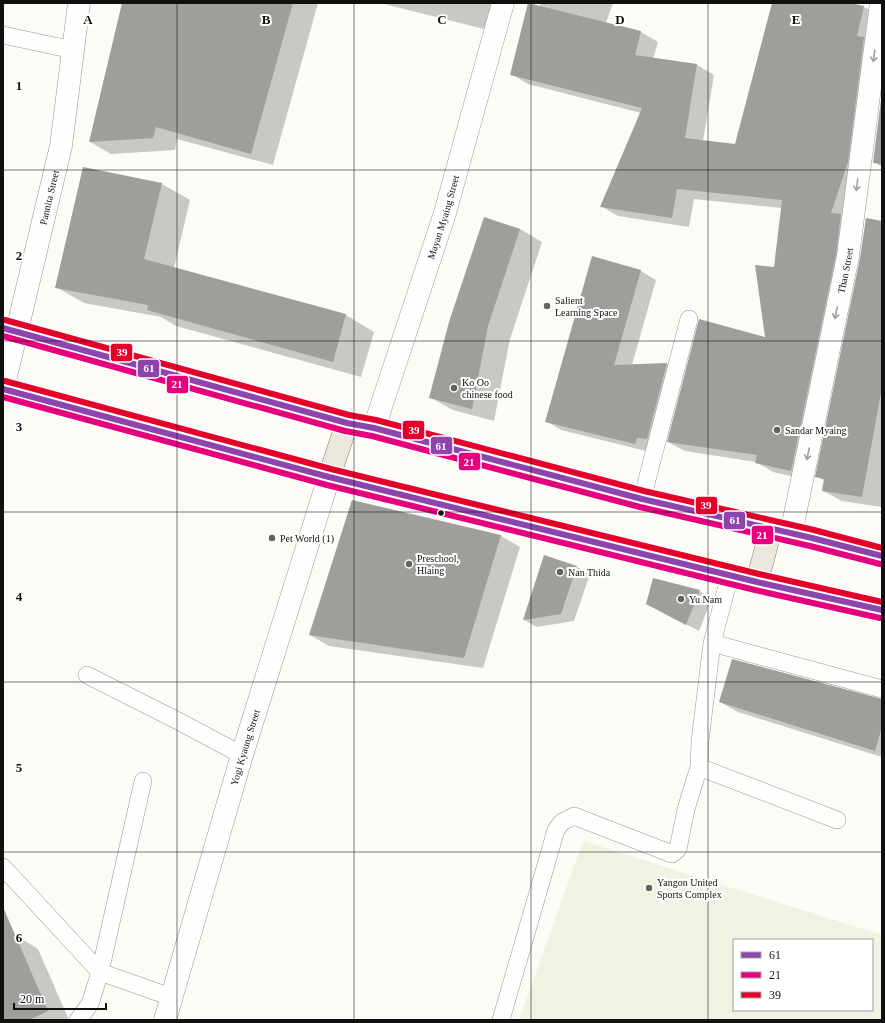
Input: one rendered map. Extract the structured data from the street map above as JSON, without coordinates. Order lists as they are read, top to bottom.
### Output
{
  "streets": {
    "street": [
      "Pannita Street",
      "Mayan Myaing Street",
      "Than Street",
      "Yogi Kyaung Street"
    ]
  },
  "one_way": ["Than Street"],
  "places": [
    "Salient Learning Space",
    "Ko Oo chinese food",
    "Sandar Myaing",
    "Pet World (1)",
    "Preschool, Hlaing",
    "Nan Thida",
    "Yu Nam",
    "Yangon United Sports Complex"
  ],
  "lines": ["transit line 39", "transit line 61", "transit line 21"],
  "legend": ["61", "21", "39"],
  "scale_bar": "20 m",
  "grid": {
    "columns": [
      "A",
      "B",
      "C",
      "D",
      "E"
    ],
    "rows": [
      "1",
      "2",
      "3",
      "4",
      "5",
      "6"
    ]
  }
}
